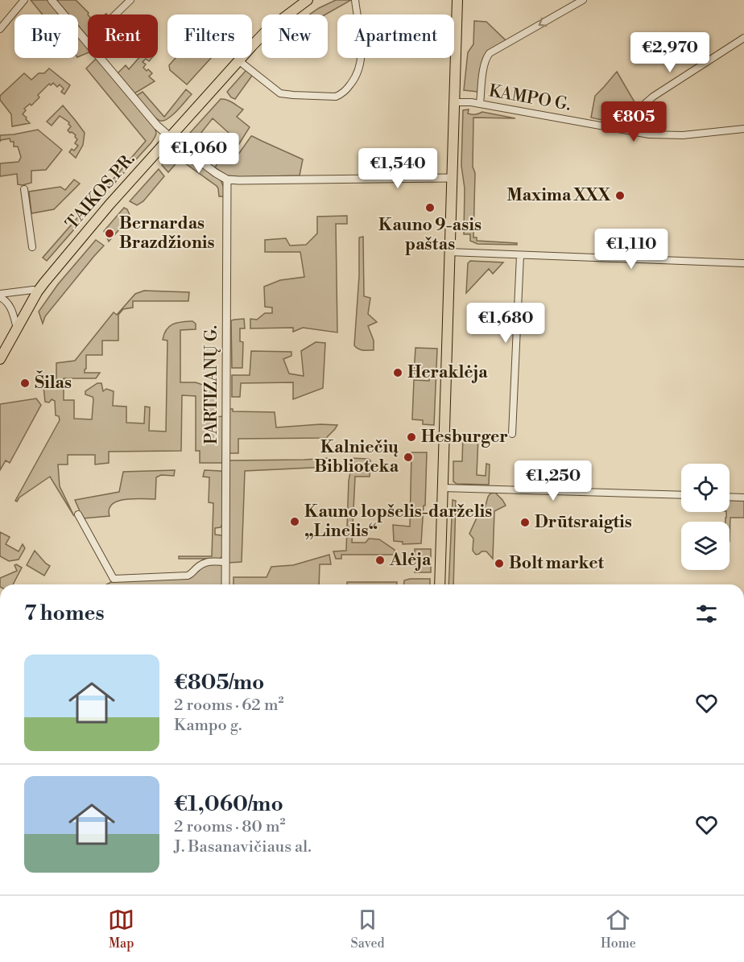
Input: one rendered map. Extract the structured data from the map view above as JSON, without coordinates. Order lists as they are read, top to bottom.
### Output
{
  "streets": {
    "main road": ["TAIKOS PR."],
    "street": ["KAMPO G.", "PARTIZANŲ G."]
  },
  "places": [
    "Maxima XXX",
    "Kauno 9-asis paštas",
    "Bernardas Brazdžionis",
    "Heraklėja",
    "Šilas",
    "Hesburger",
    "Kalniečių Biblioteka",
    "Kauno lopšelis-darželis „Linelis“",
    "Drūtsraigtis",
    "Alėja",
    "Bolt market"
  ],
  "page": {
    "chip": [
      "Buy",
      "Rent",
      "Filters",
      "New",
      "Apartment"
    ],
    "price": [
      "€2,970",
      "€805",
      "€1,060",
      "€1,540",
      "€1,110",
      "€1,680",
      "€1,250"
    ],
    "heading": "7 homes",
    "list": [
      {
        "name": "€805/mo",
        "note": "2 rooms · 62 m² · Kampo g."
      },
      {
        "name": "€1,060/mo",
        "note": "2 rooms · 80 m² · J. Basanavičiaus al."
      }
    ],
    "tabs": ["Map", "Saved", "Home"]
  }
}
